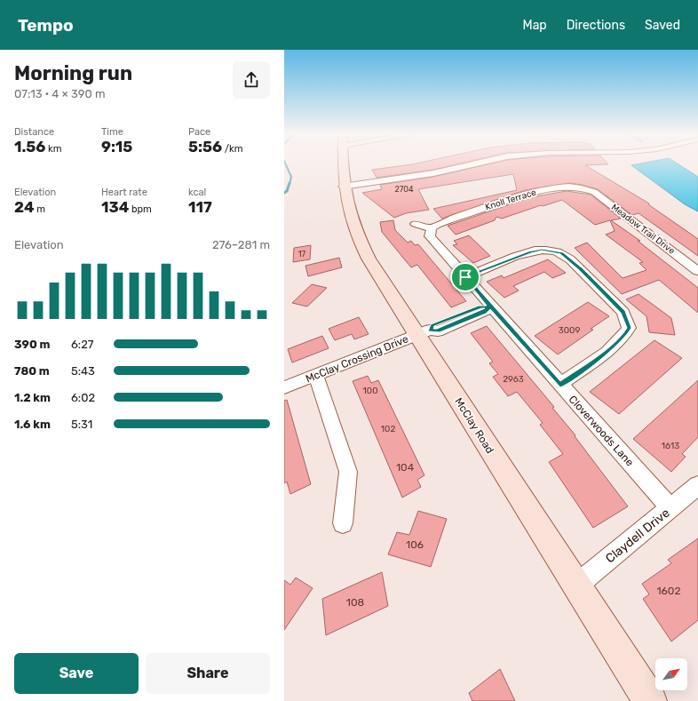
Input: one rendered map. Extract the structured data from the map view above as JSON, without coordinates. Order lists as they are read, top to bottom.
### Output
{
  "streets": {
    "main road": ["McClay Road"],
    "street": [
      "Knoll Terrace",
      "Meadow Trail Drive",
      "McClay Crossing Drive",
      "Cloverwoods Lane",
      "Claydell Drive"
    ]
  },
  "crossings": [
    ["Knoll Terrace", "Meadow Trail Drive"],
    ["Knoll Terrace", "Cloverwoods Lane"],
    ["McClay Crossing Drive", "McClay Road"],
    ["McClay Crossing Drive", "Cloverwoods Lane"],
    ["McClay Road", "Claydell Drive"],
    ["Cloverwoods Lane", "Claydell Drive"]
  ],
  "house_numbers": [
    "2704",
    "17",
    "3009",
    "2963",
    "100",
    "102",
    "1613",
    "104",
    "106",
    "1602",
    "108"
  ],
  "north": "top right",
  "page": {
    "header": "Tempo",
    "nav": ["Map", "Directions", "Saved"],
    "heading": ["Morning run", "07:13 · 4 × 390 m"],
    "stats": [
      ["Distance", "1.56 km"],
      ["Time", "9:15"],
      ["Pace", "5:56 /km"],
      ["Elevation", "24 m"],
      ["Heart rate", "134 bpm"],
      ["kcal", "117"]
    ],
    "chart": ["Elevation", "276–281 m"],
    "list": [
      {
        "name": "390 m",
        "note": "6:27"
      },
      {
        "name": "780 m",
        "note": "5:43"
      },
      {
        "name": "1.2 km",
        "note": "6:02"
      },
      {
        "name": "1.6 km",
        "note": "5:31"
      }
    ],
    "buttons": ["Save", "Share"]
  }
}
